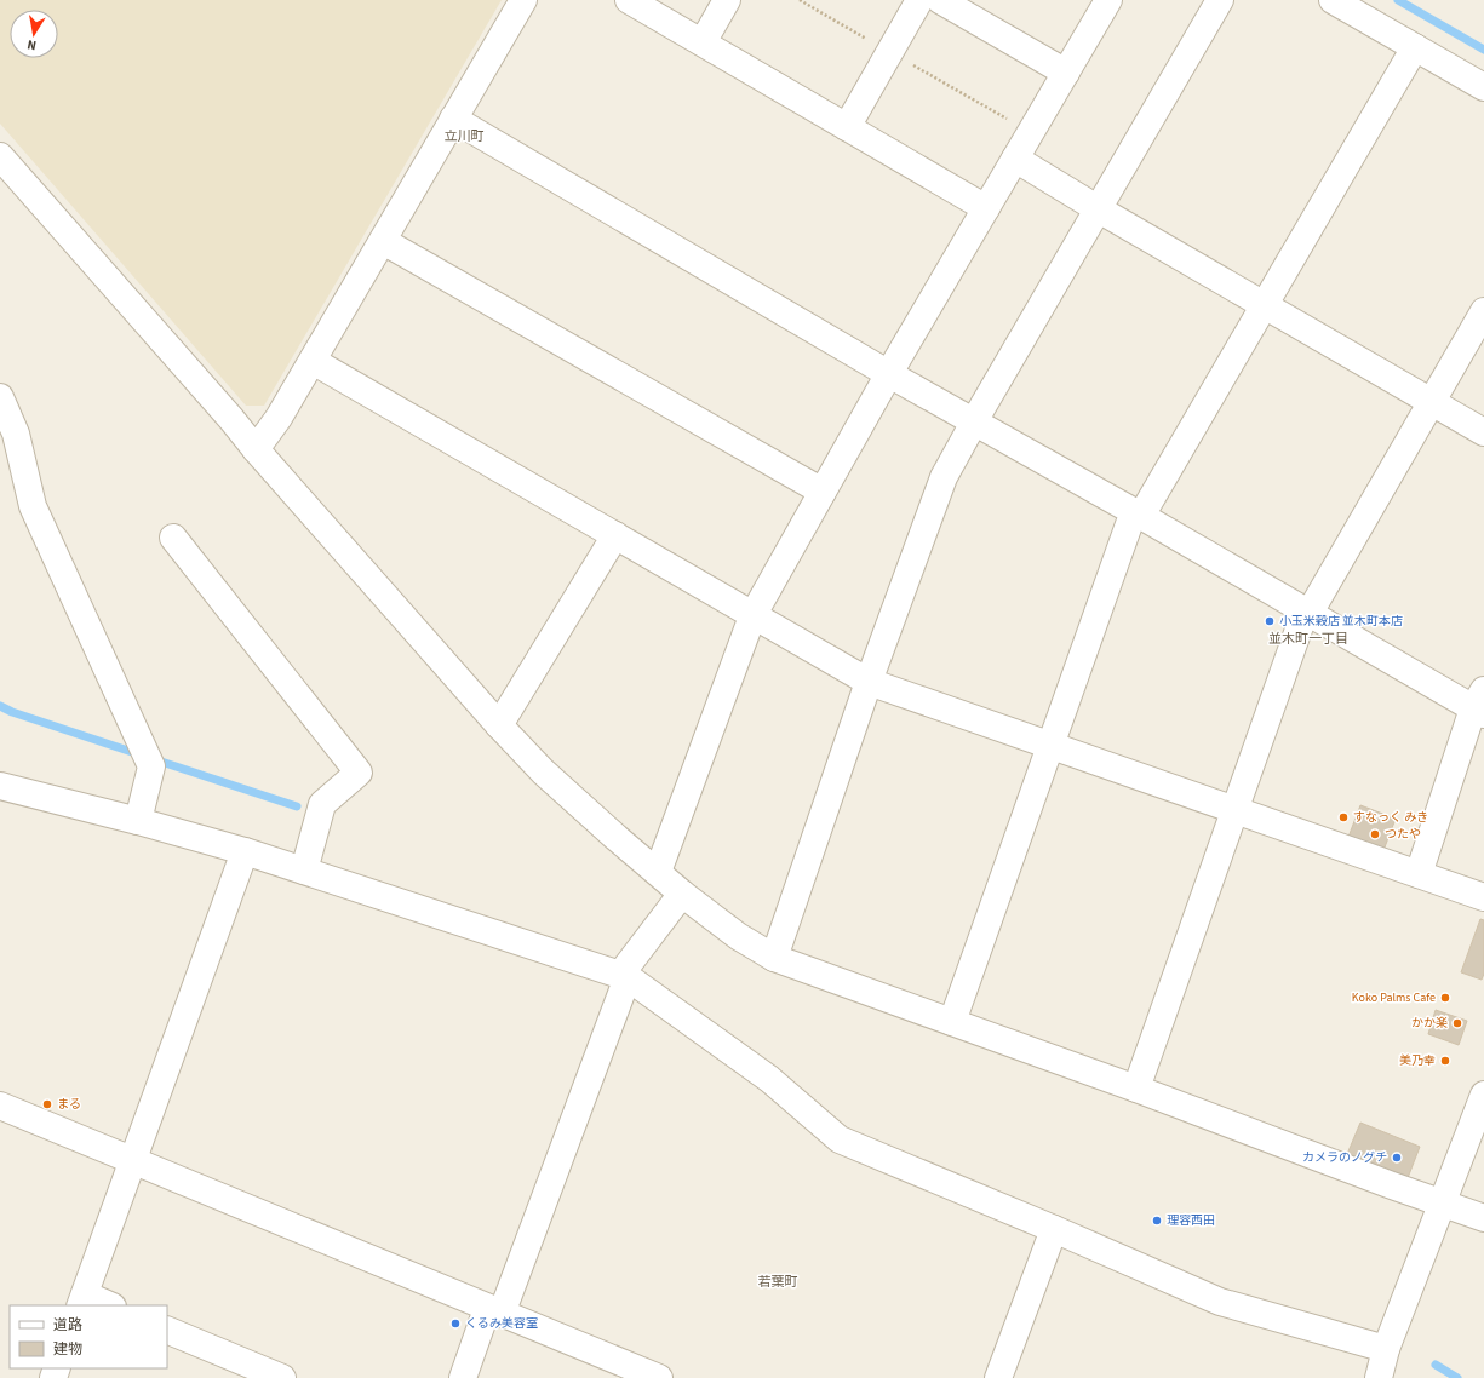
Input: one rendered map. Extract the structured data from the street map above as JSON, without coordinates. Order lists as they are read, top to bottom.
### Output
{
  "districts": ["立川町", "並木町一丁目", "若葉町"],
  "places": [
    "小玉米穀店 並木町本店",
    "すなっく みき",
    "つたや",
    "Koko Palms Cafe",
    "かか楽",
    "美乃幸",
    "まる",
    "カメラのノグチ",
    "理容西田",
    "くるみ美容室"
  ],
  "legend": ["道路", "建物"],
  "north": "bottom"
}
